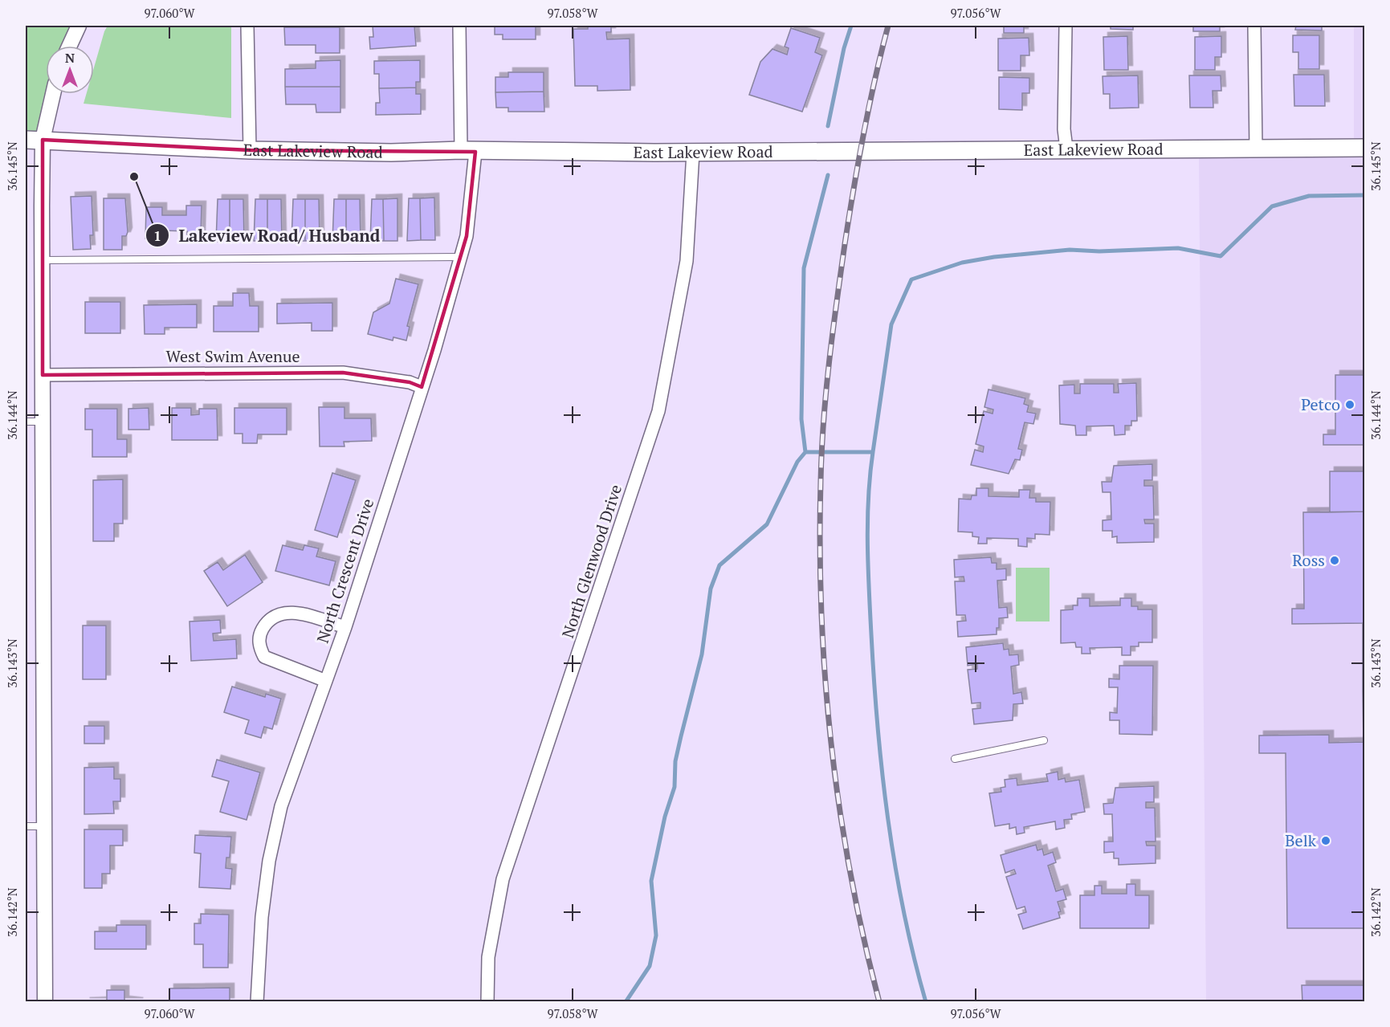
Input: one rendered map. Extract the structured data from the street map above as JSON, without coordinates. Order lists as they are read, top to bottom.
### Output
{
  "streets": {
    "main road": ["East Lakeview Road"],
    "street": ["West Swim Avenue", "North Glenwood Drive", "North Crescent Drive"]
  },
  "crossings": [
    ["East Lakeview Road", "North Glenwood Drive"],
    ["East Lakeview Road", "North Crescent Drive"],
    ["West Swim Avenue", "North Crescent Drive"]
  ],
  "places": [
    "Lakeview Road/ Husband",
    "Petco",
    "Ross",
    "Belk"
  ],
  "north": "top",
  "coordinates": [
    "97.060°W",
    "97.058°W",
    "97.056°W",
    "36.145°N",
    "36.144°N",
    "36.143°N",
    "36.142°N"
  ]
}
